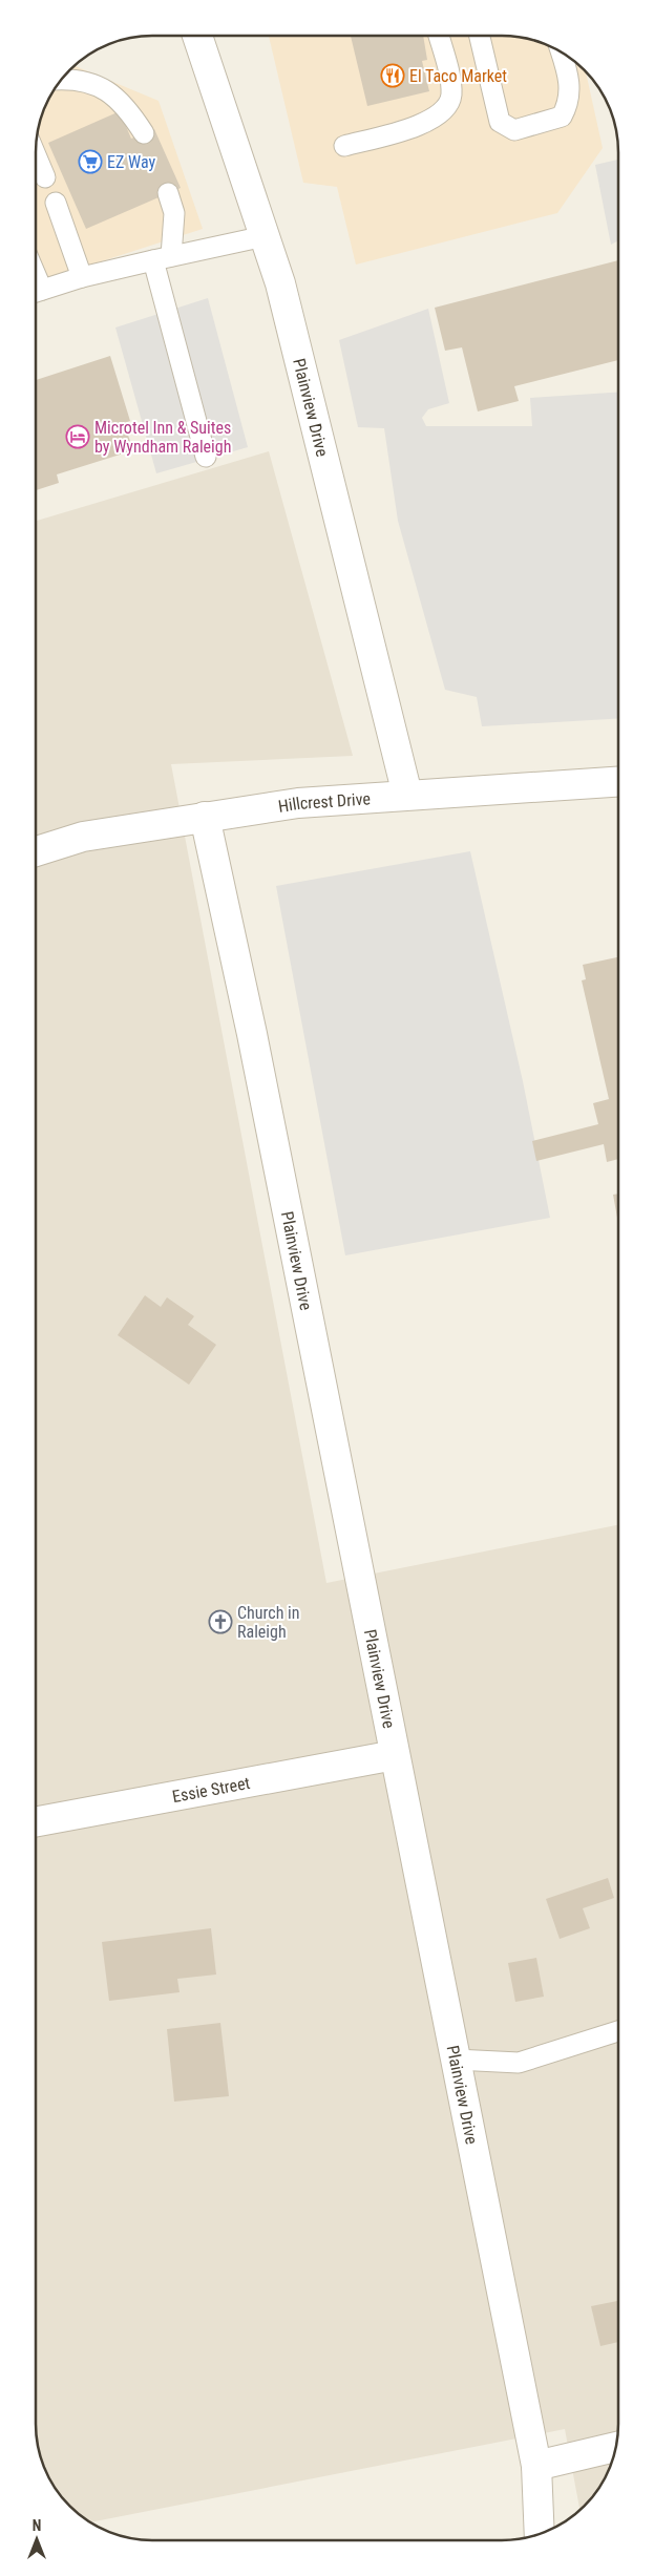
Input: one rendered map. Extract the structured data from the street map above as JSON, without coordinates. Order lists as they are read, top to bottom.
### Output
{
  "streets": {
    "street": ["Plainview Drive", "Hillcrest Drive", "Essie Street"]
  },
  "crossings": [
    ["Plainview Drive", "Hillcrest Drive"],
    ["Plainview Drive", "Essie Street"]
  ],
  "places": {
    "restaurant": ["El Taco Market"],
    "supermarket": ["EZ Way"],
    "hotel": ["Microtel Inn & Suites by Wyndham Raleigh"],
    "church": ["Church in Raleigh"]
  },
  "north": "top"
}
